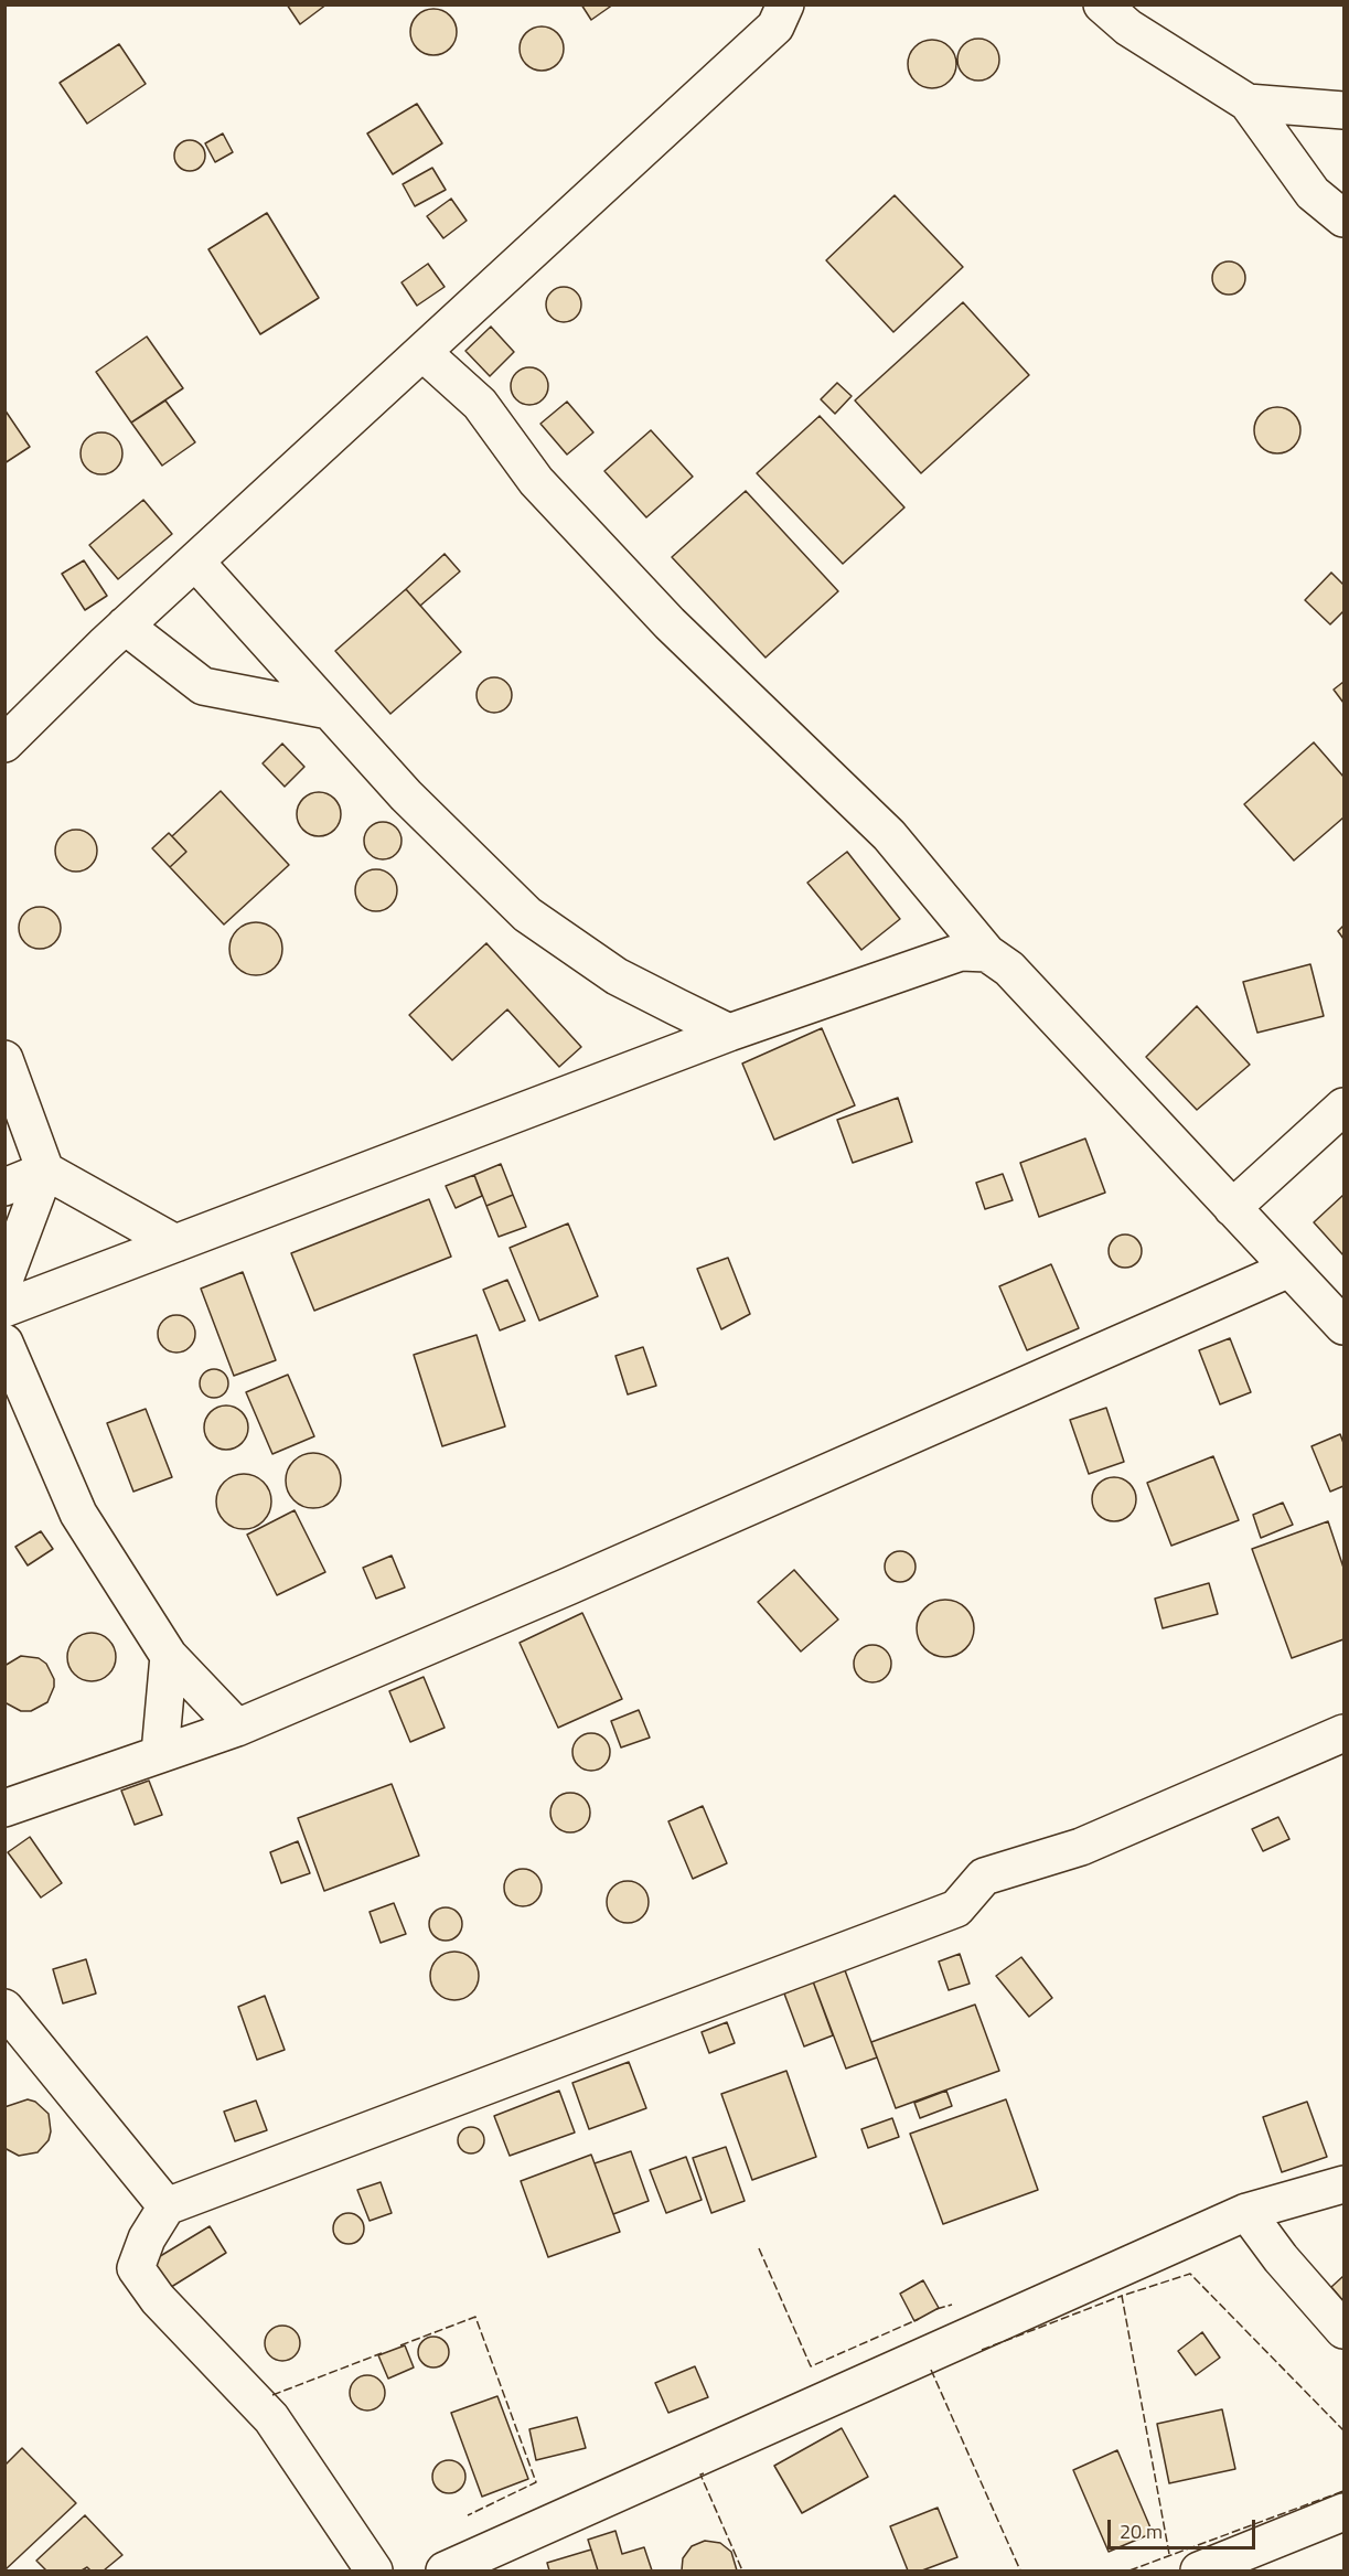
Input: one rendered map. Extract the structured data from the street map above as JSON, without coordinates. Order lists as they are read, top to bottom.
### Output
{
  "scale_bar": "20 m"
}
